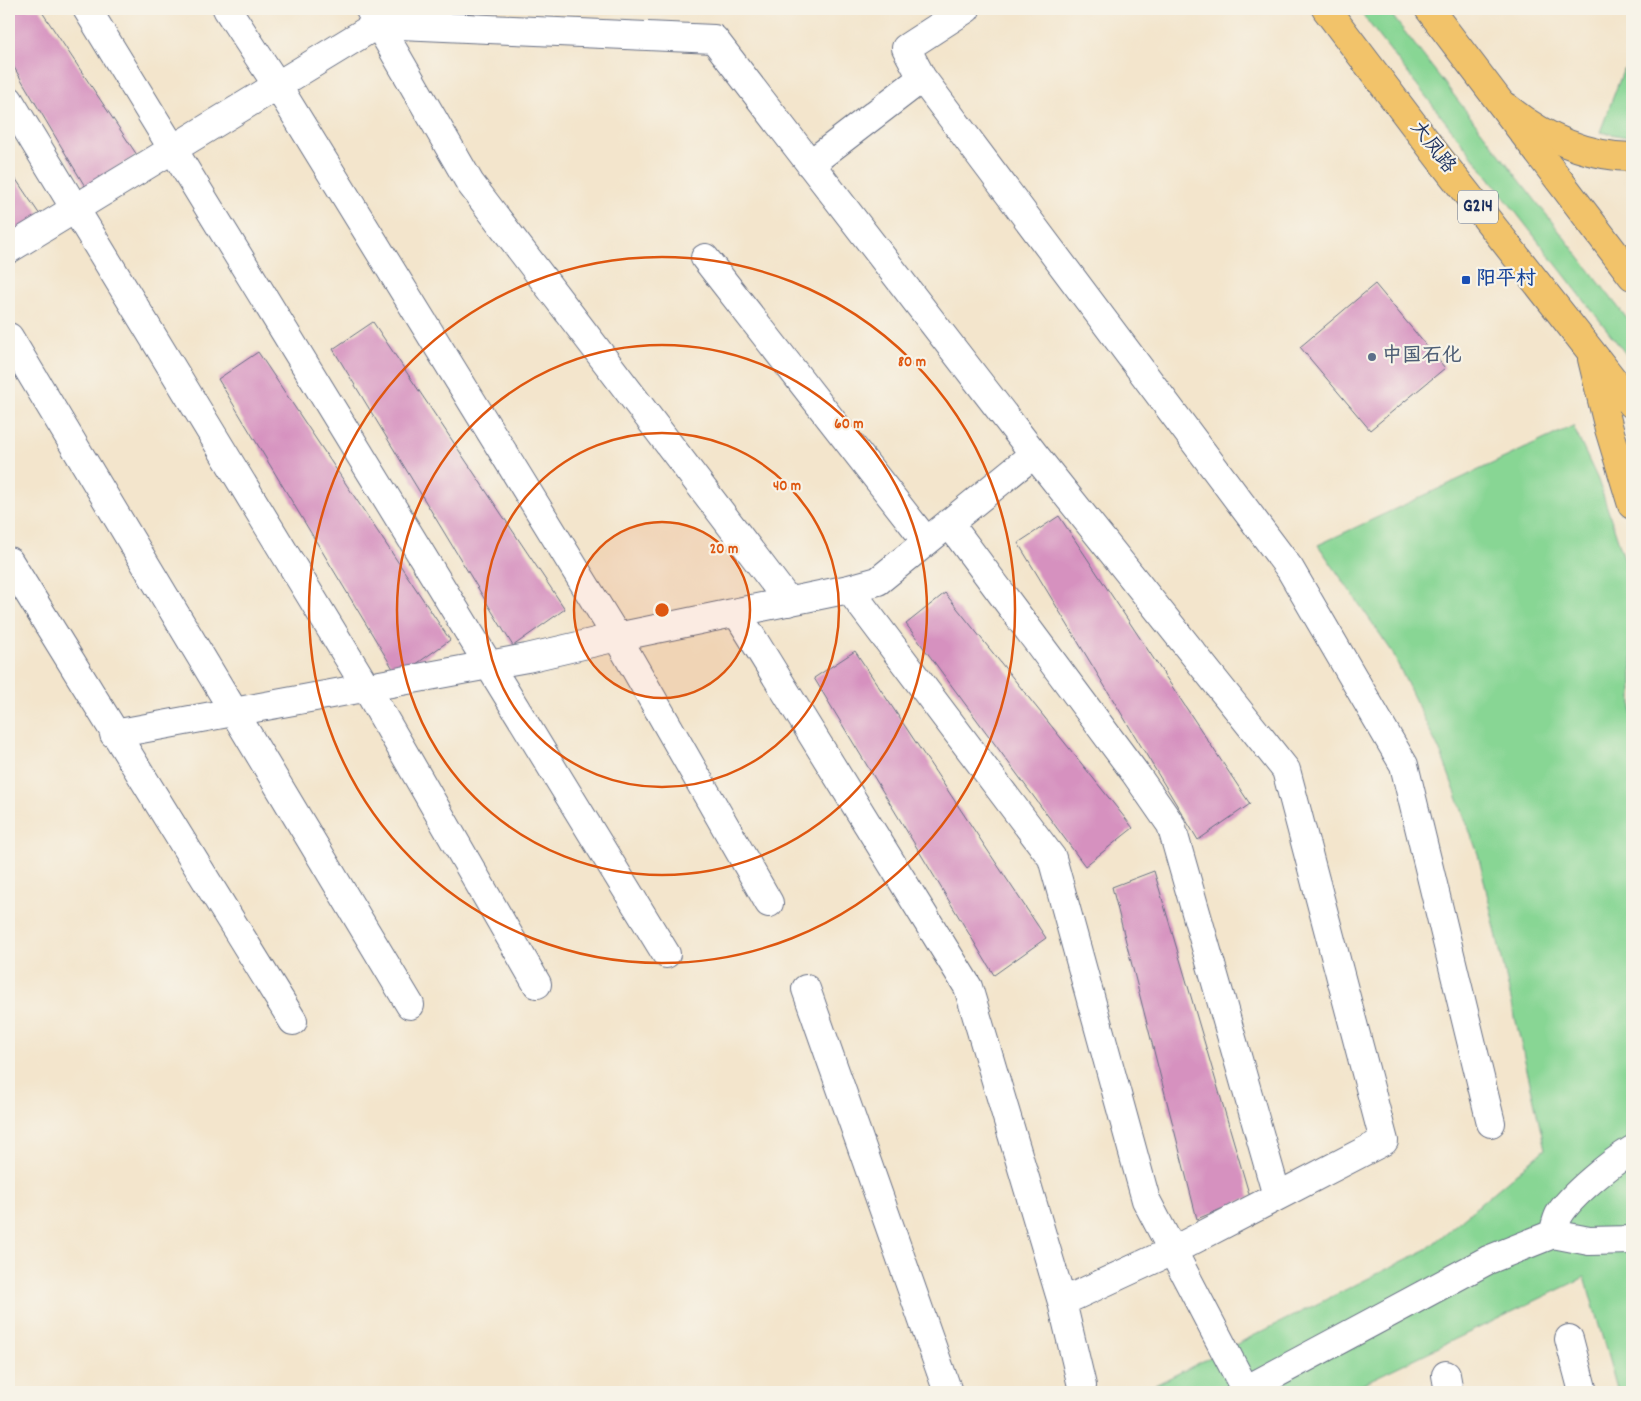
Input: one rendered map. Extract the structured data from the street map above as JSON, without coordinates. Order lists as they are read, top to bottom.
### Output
{
  "streets": {
    "main road": ["大凤路", "G214"]
  },
  "places": {
    "transit": ["阳平村"],
    "other": ["中国石化"]
  },
  "rings": [
    "80 m",
    "60 m",
    "40 m",
    "20 m"
  ]
}
